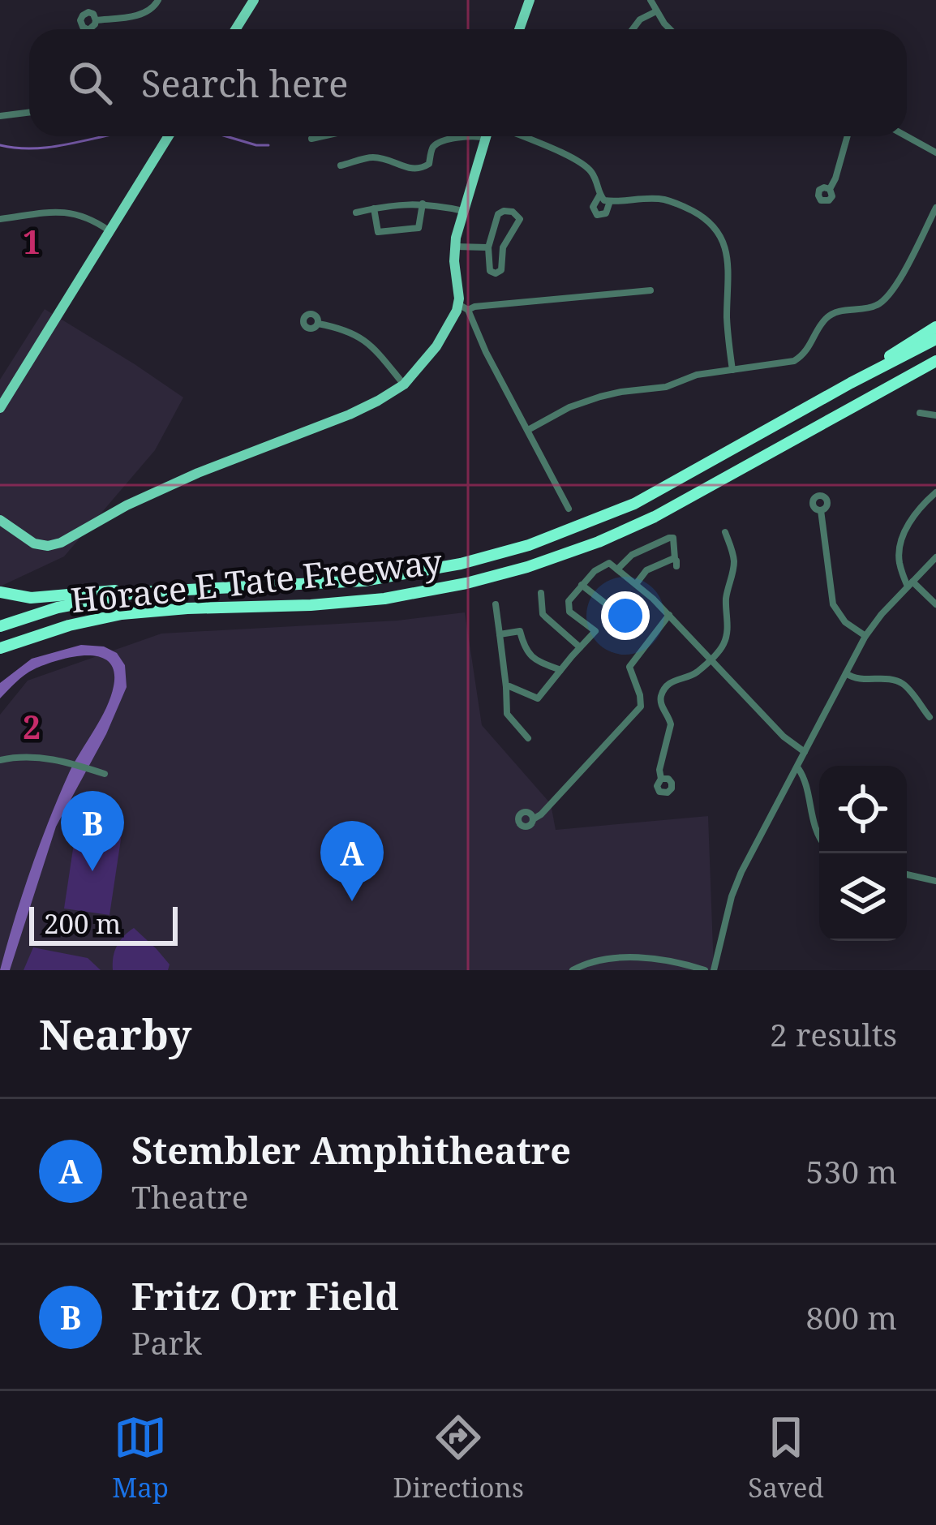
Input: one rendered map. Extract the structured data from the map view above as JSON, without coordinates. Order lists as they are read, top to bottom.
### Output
{
  "streets": {
    "highway": ["Horace E Tate Freeway"]
  },
  "scale_bar": "200 m",
  "page": {
    "search": "Search here",
    "pins": ["B", "A"],
    "scale": "200 m",
    "heading": ["Nearby", "2 results"],
    "list": [
      {
        "mark": "A",
        "name": "Stembler Amphitheatre",
        "note": "Theatre",
        "value": "530 m"
      },
      {
        "mark": "B",
        "name": "Fritz Orr Field",
        "note": "Park",
        "value": "800 m"
      }
    ],
    "nav": ["Map", "Directions", "Saved"]
  },
  "grid": {
    "rows": ["1", "2"]
  }
}
